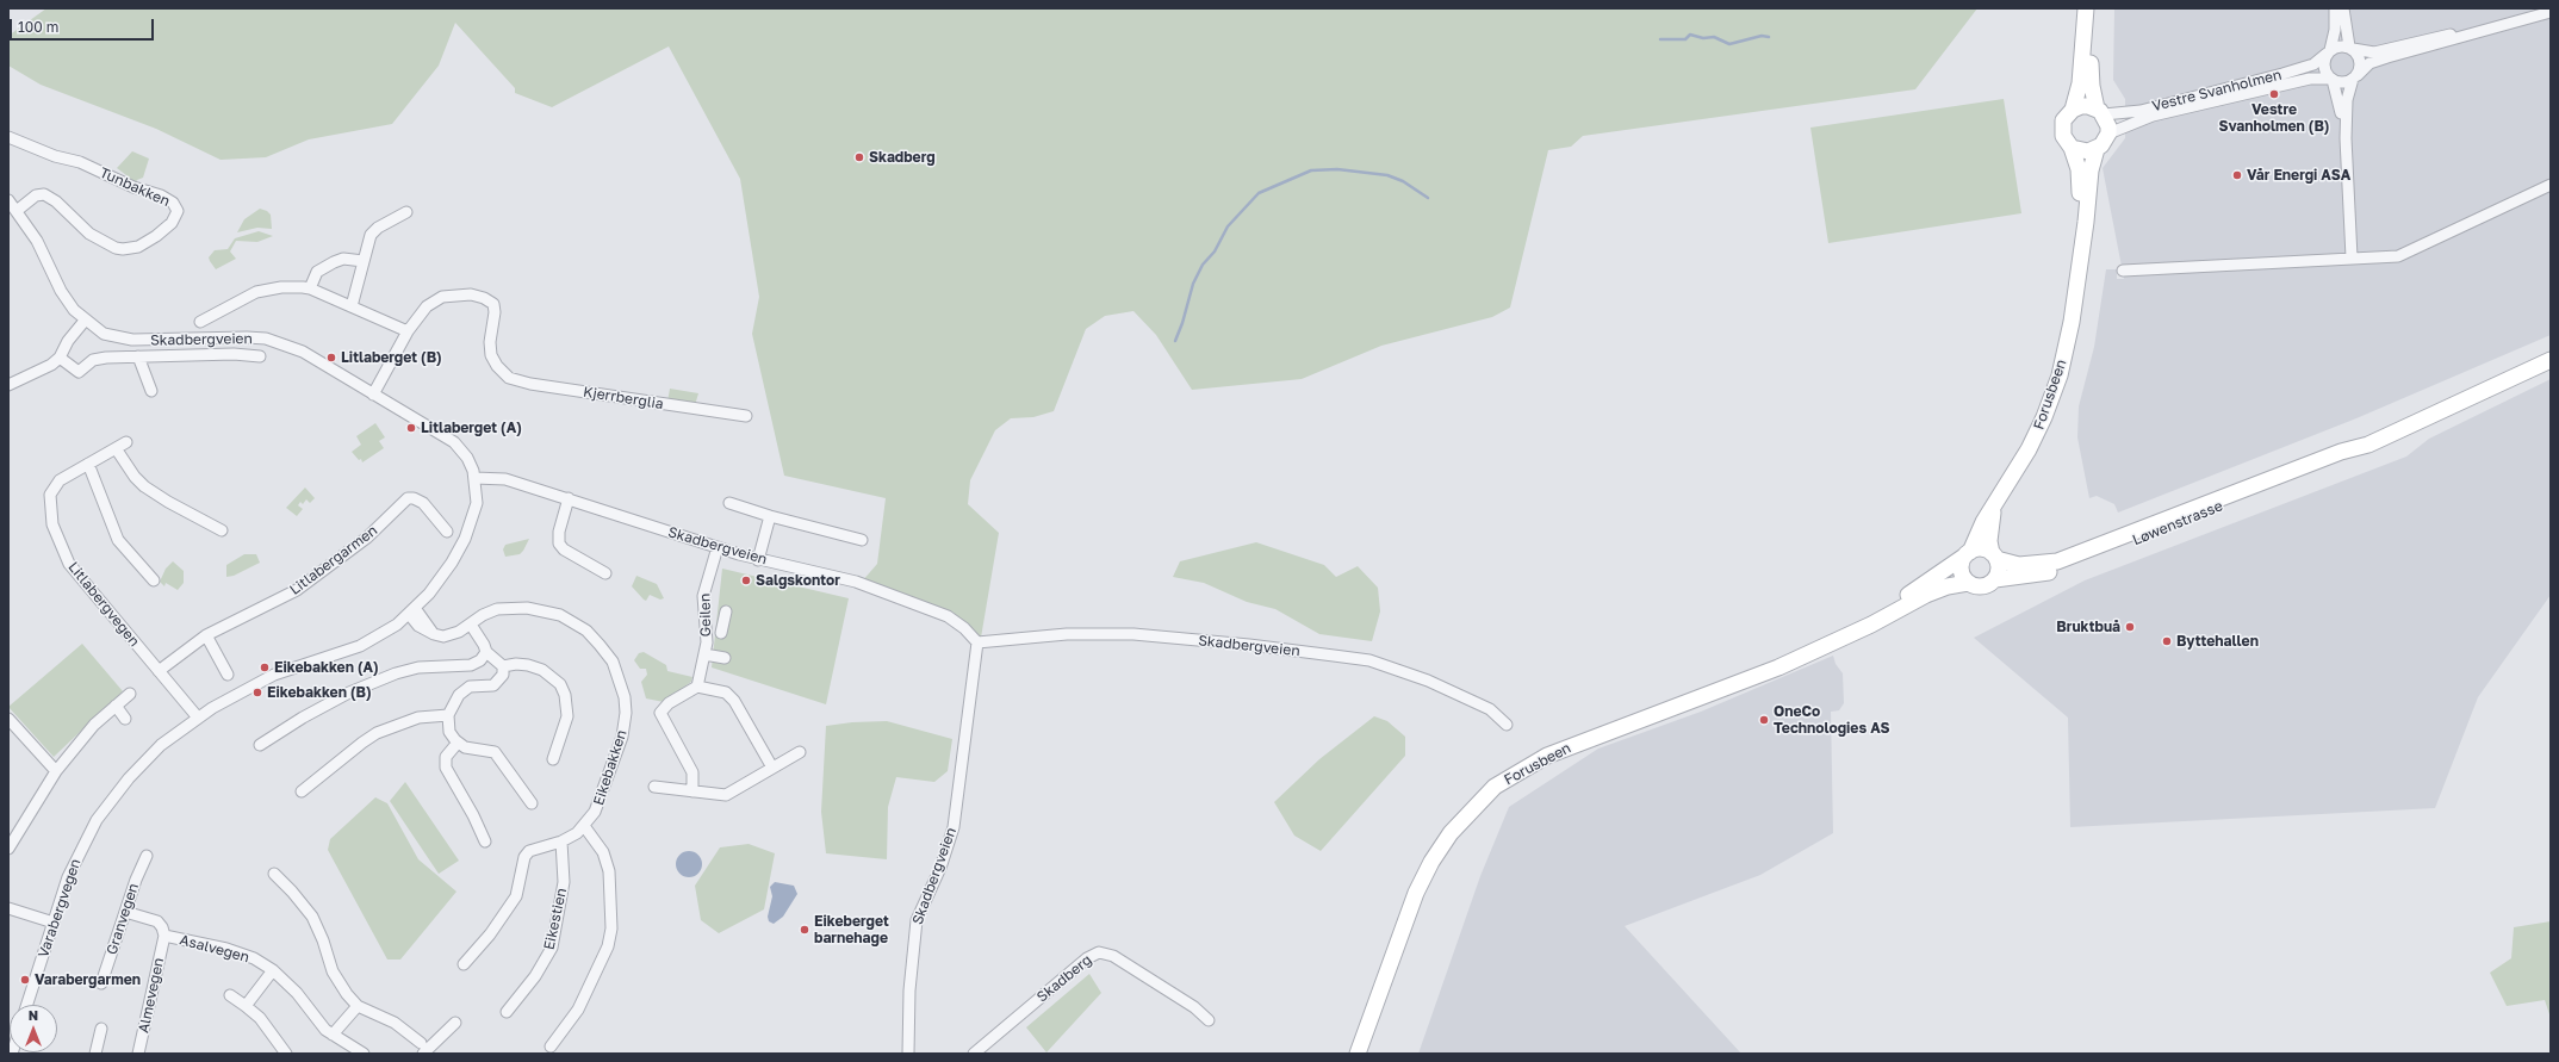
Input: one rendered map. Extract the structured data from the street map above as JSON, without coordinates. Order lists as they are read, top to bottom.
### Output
{
  "streets": {
    "main road": ["Forusbeen", "Løwenstrasse"],
    "street": [
      "Vestre Svanholmen",
      "Tunbakken",
      "Skadbergveien",
      "Kjerrberglia",
      "Litlabergarmen",
      "Litlabergvegen",
      "Geilen",
      "Eikebakken",
      "Varabergvegen",
      "Granvegen",
      "Eikestien",
      "Asalvegen",
      "Skadberg",
      "Almevegen"
    ]
  },
  "crossings": [
    ["Vestre Svanholmen", "Forusbeen"],
    ["Tunbakken", "Skadbergveien"],
    ["Skadbergveien", "Geilen"],
    ["Skadbergveien", "Varabergvegen"],
    ["Forusbeen", "Løwenstrasse"],
    ["Litlabergarmen", "Litlabergvegen"],
    ["Litlabergvegen", "Varabergvegen"],
    ["Eikebakken", "Varabergvegen"],
    ["Eikebakken", "Eikestien"],
    ["Granvegen", "Asalvegen"],
    ["Asalvegen", "Almevegen"]
  ],
  "places": [
    "Vestre Svanholmen (B)",
    "Skadberg",
    "Vår Energi ASA",
    "Litlaberget (B)",
    "Litlaberget (A)",
    "Salgskontor",
    "Bruktbuå",
    "Byttehallen",
    "Eikebakken (A)",
    "Eikebakken (B)",
    "OneCo Technologies AS",
    "Eikeberget barnehage",
    "Varabergarmen"
  ],
  "scale_bar": "100 m",
  "north": "top"
}
